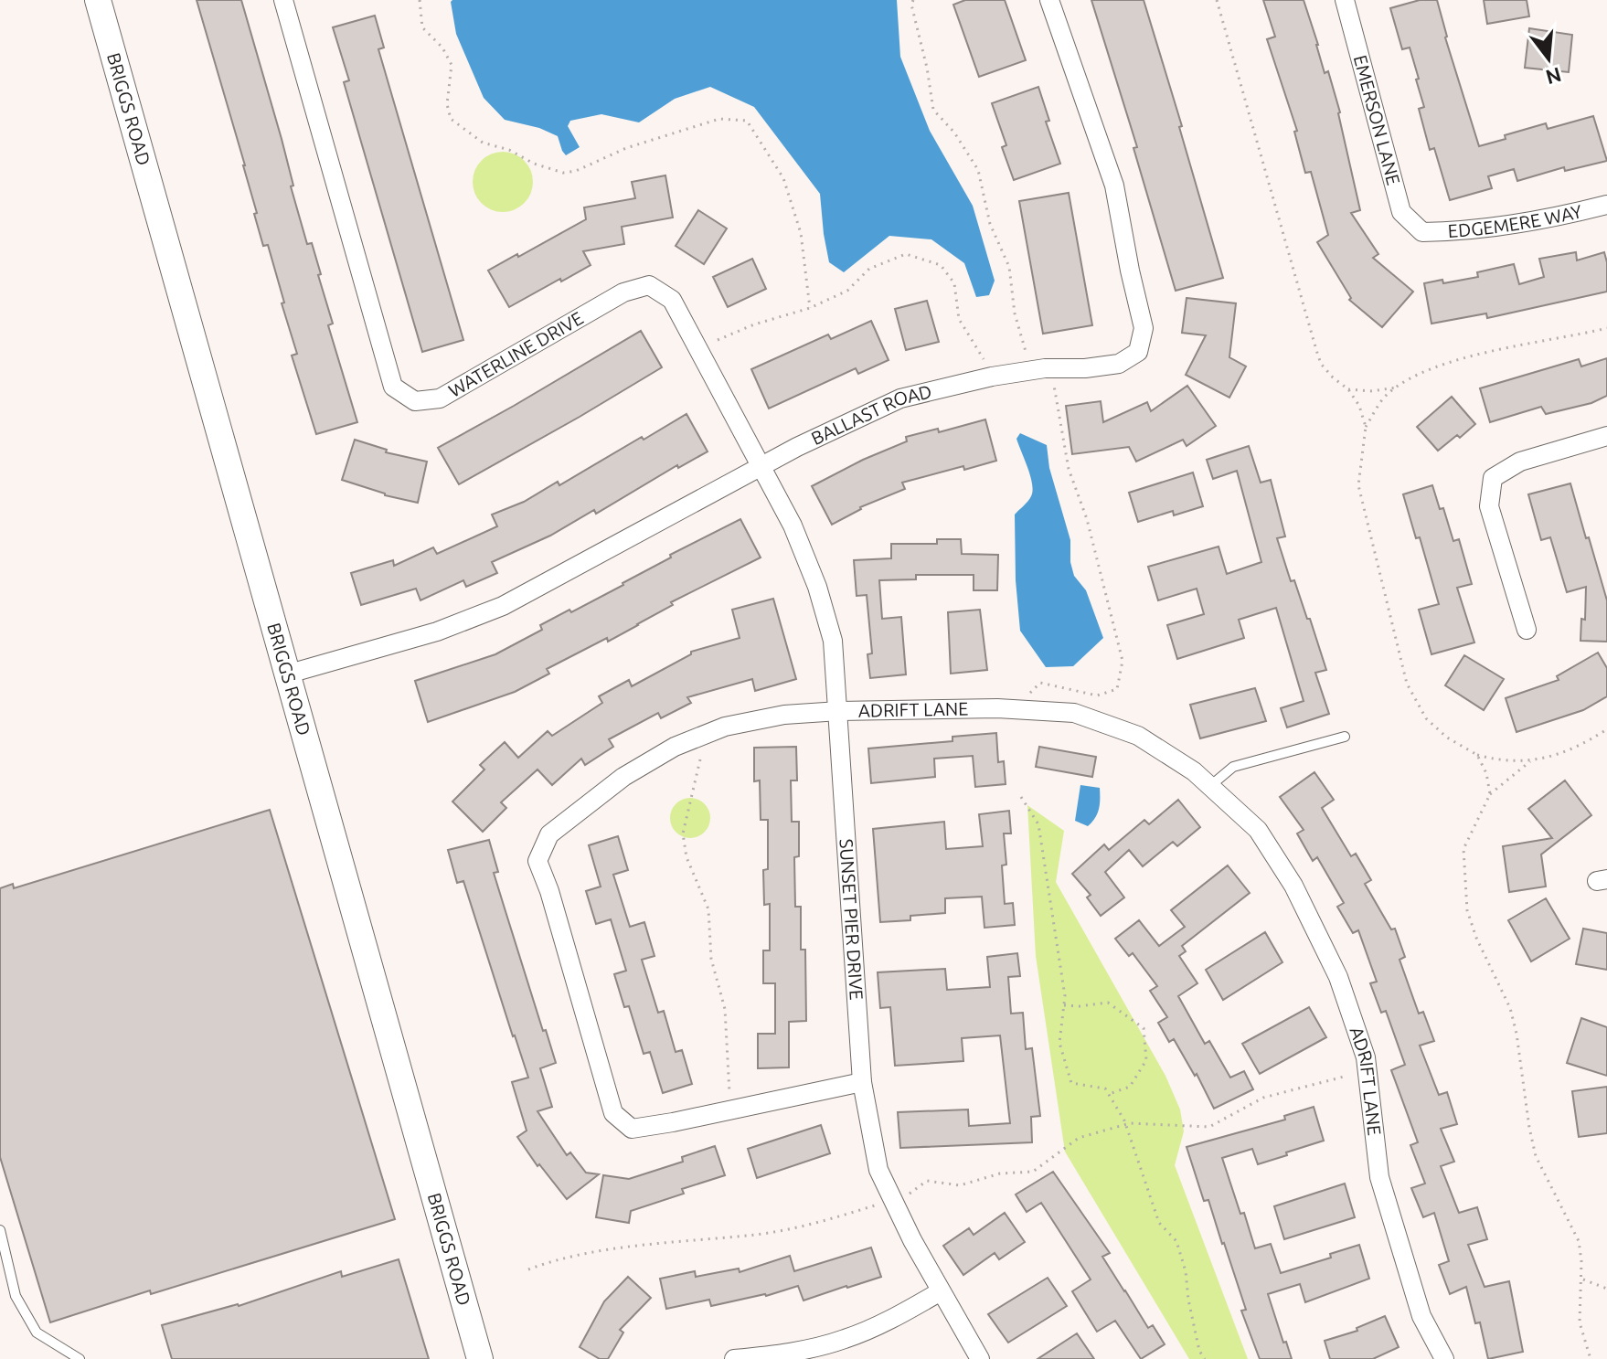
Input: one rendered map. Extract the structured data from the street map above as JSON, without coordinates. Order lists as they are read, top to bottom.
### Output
{
  "streets": {
    "main road": ["BRIGGS ROAD"],
    "street": [
      "EMERSON LANE",
      "EDGEMERE WAY",
      "WATERLINE DRIVE",
      "BALLAST ROAD",
      "ADRIFT LANE",
      "SUNSET PIER DRIVE"
    ]
  },
  "crossings": [
    ["BRIGGS ROAD", "BALLAST ROAD"],
    ["EMERSON LANE", "EDGEMERE WAY"],
    ["WATERLINE DRIVE", "BALLAST ROAD"],
    ["WATERLINE DRIVE", "SUNSET PIER DRIVE"],
    ["BALLAST ROAD", "SUNSET PIER DRIVE"],
    ["ADRIFT LANE", "SUNSET PIER DRIVE"]
  ],
  "north": "bottom"
}
